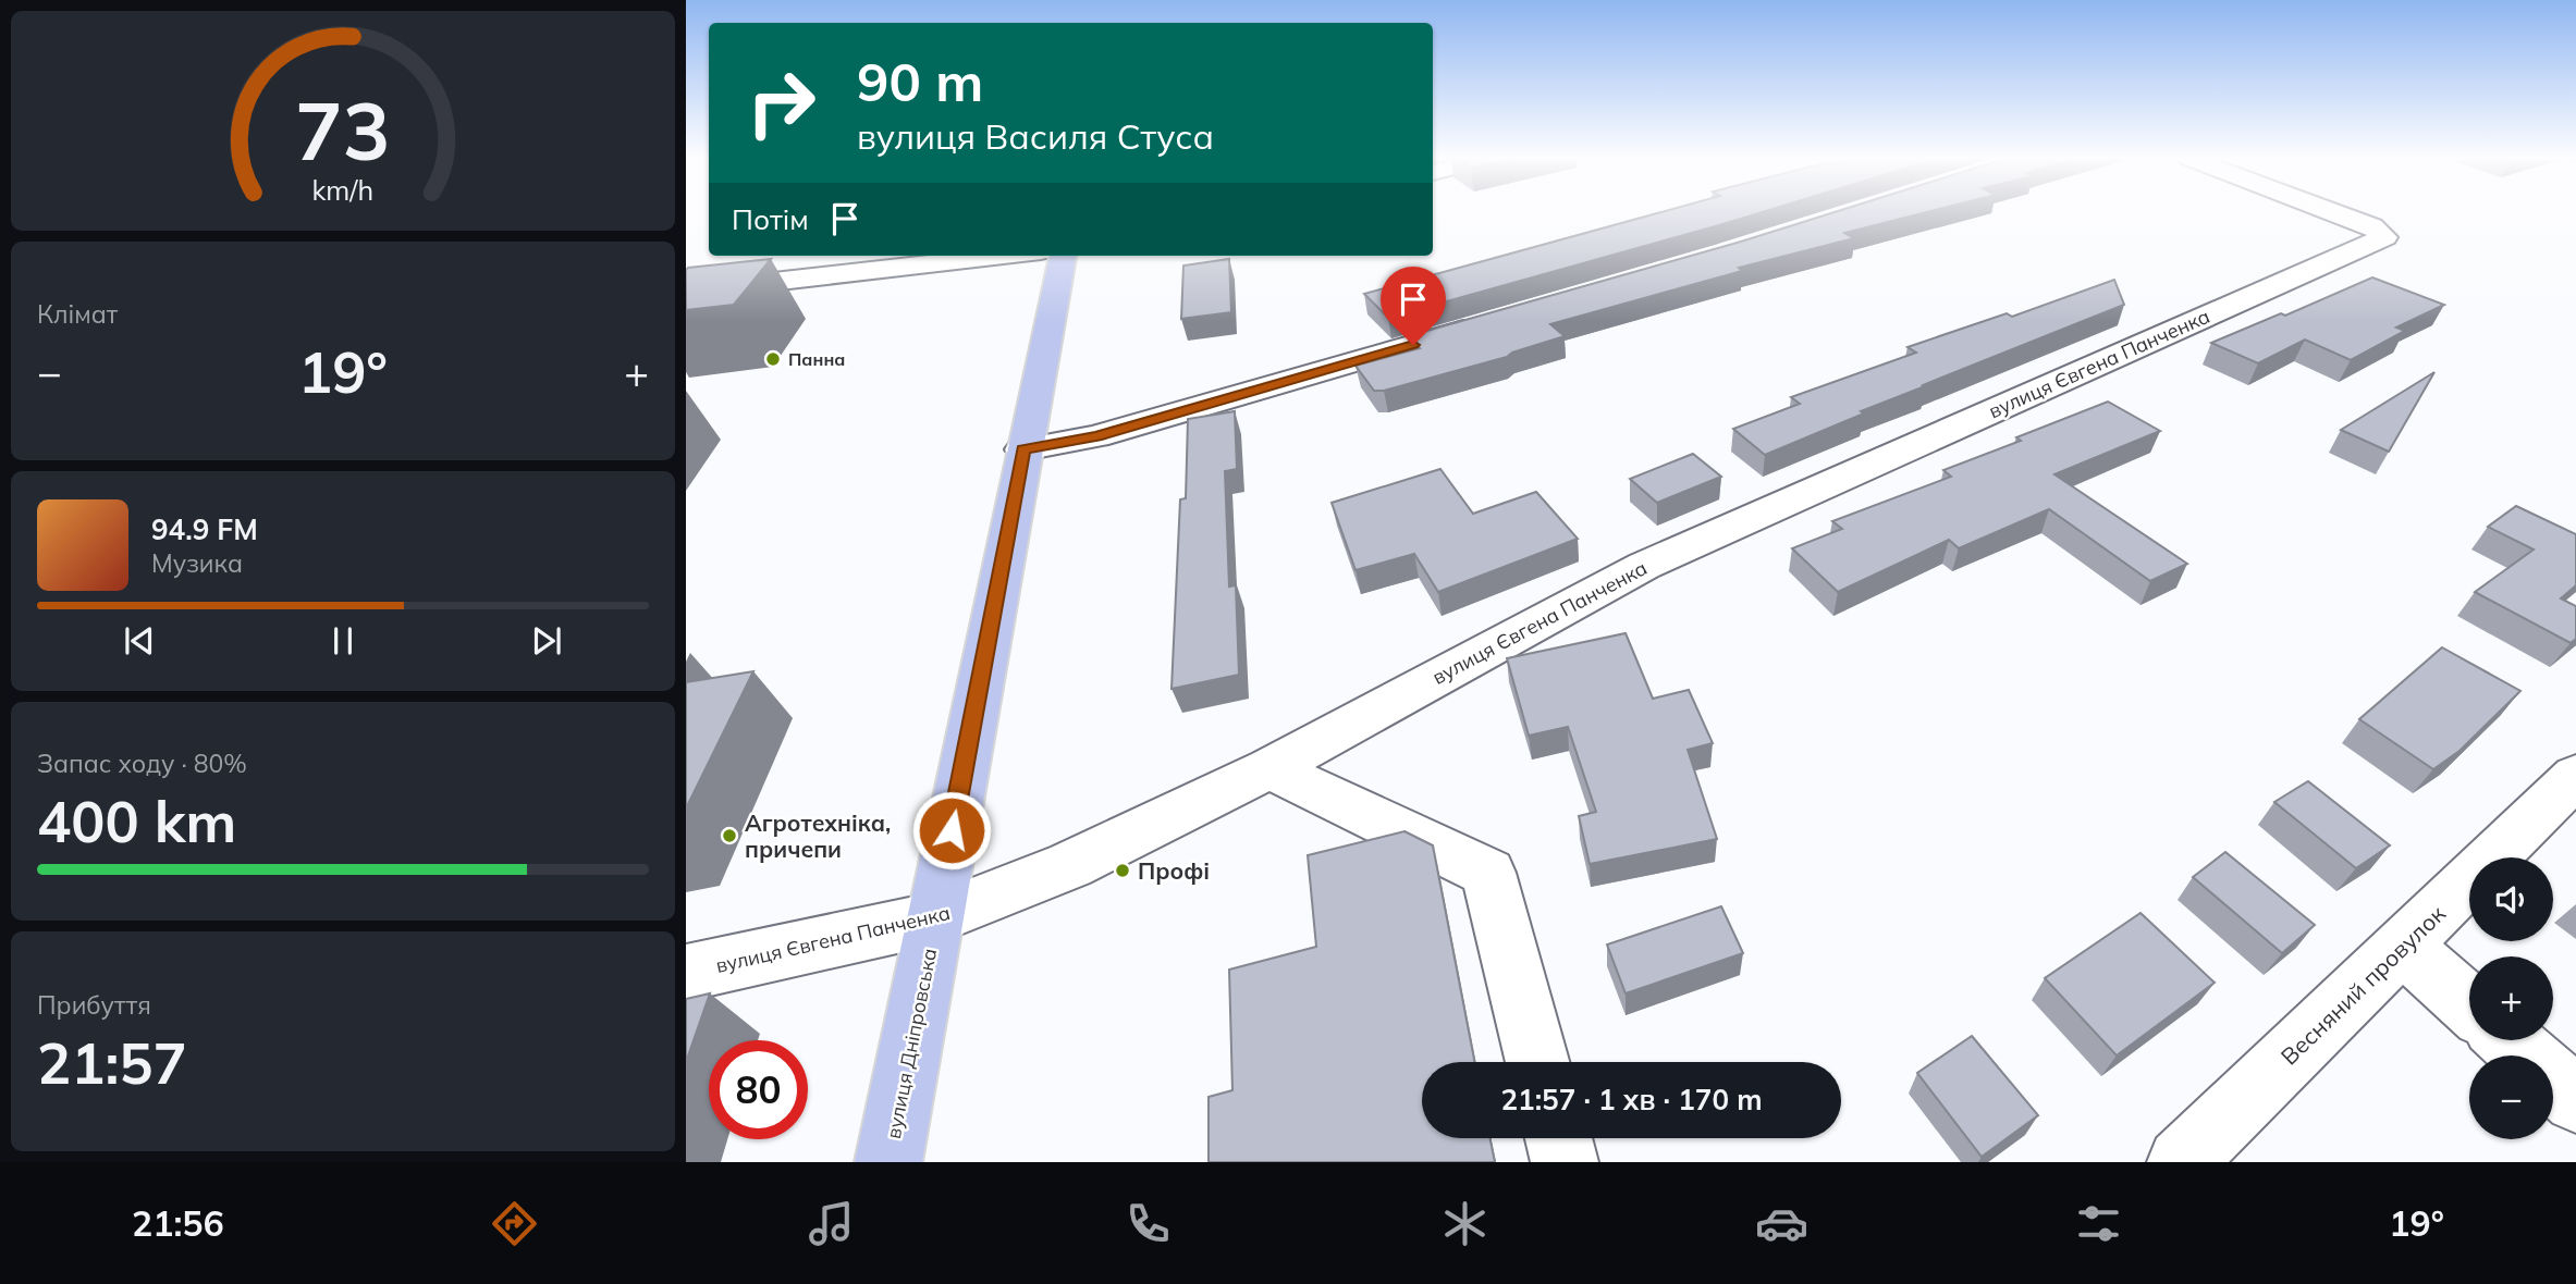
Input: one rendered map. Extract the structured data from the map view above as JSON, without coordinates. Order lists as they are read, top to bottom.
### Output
{
  "streets": {
    "highway": ["вулиця Дніпровська"],
    "street": ["вулиця Євгена Панченка", "Весняний провулок"]
  },
  "crossings": [
    ["вулиця Євгена Панченка", "вулиця Дніпровська"]
  ],
  "places": ["Панна", "Агротехніка, причепи", "Профі"],
  "page": {
    "turn": ["90 m", "вулиця Василя Стуса"],
    "then": "Потім",
    "tile": [
      "Клімат",
      ["Запас ходу · 80%", "400 km"],
      ["Прибуття", "21:57"]
    ],
    "heat": ["−", "19°", "+"],
    "song": ["94.9 FM", "Музика"],
    "map_buttons": ["+", "−"],
    "limit": "80",
    "trip": "21:57 · 1 хв · 170 m",
    "tabs": ["21:56", "19°"],
    "gauge": ["73", "km/h"]
  }
}
